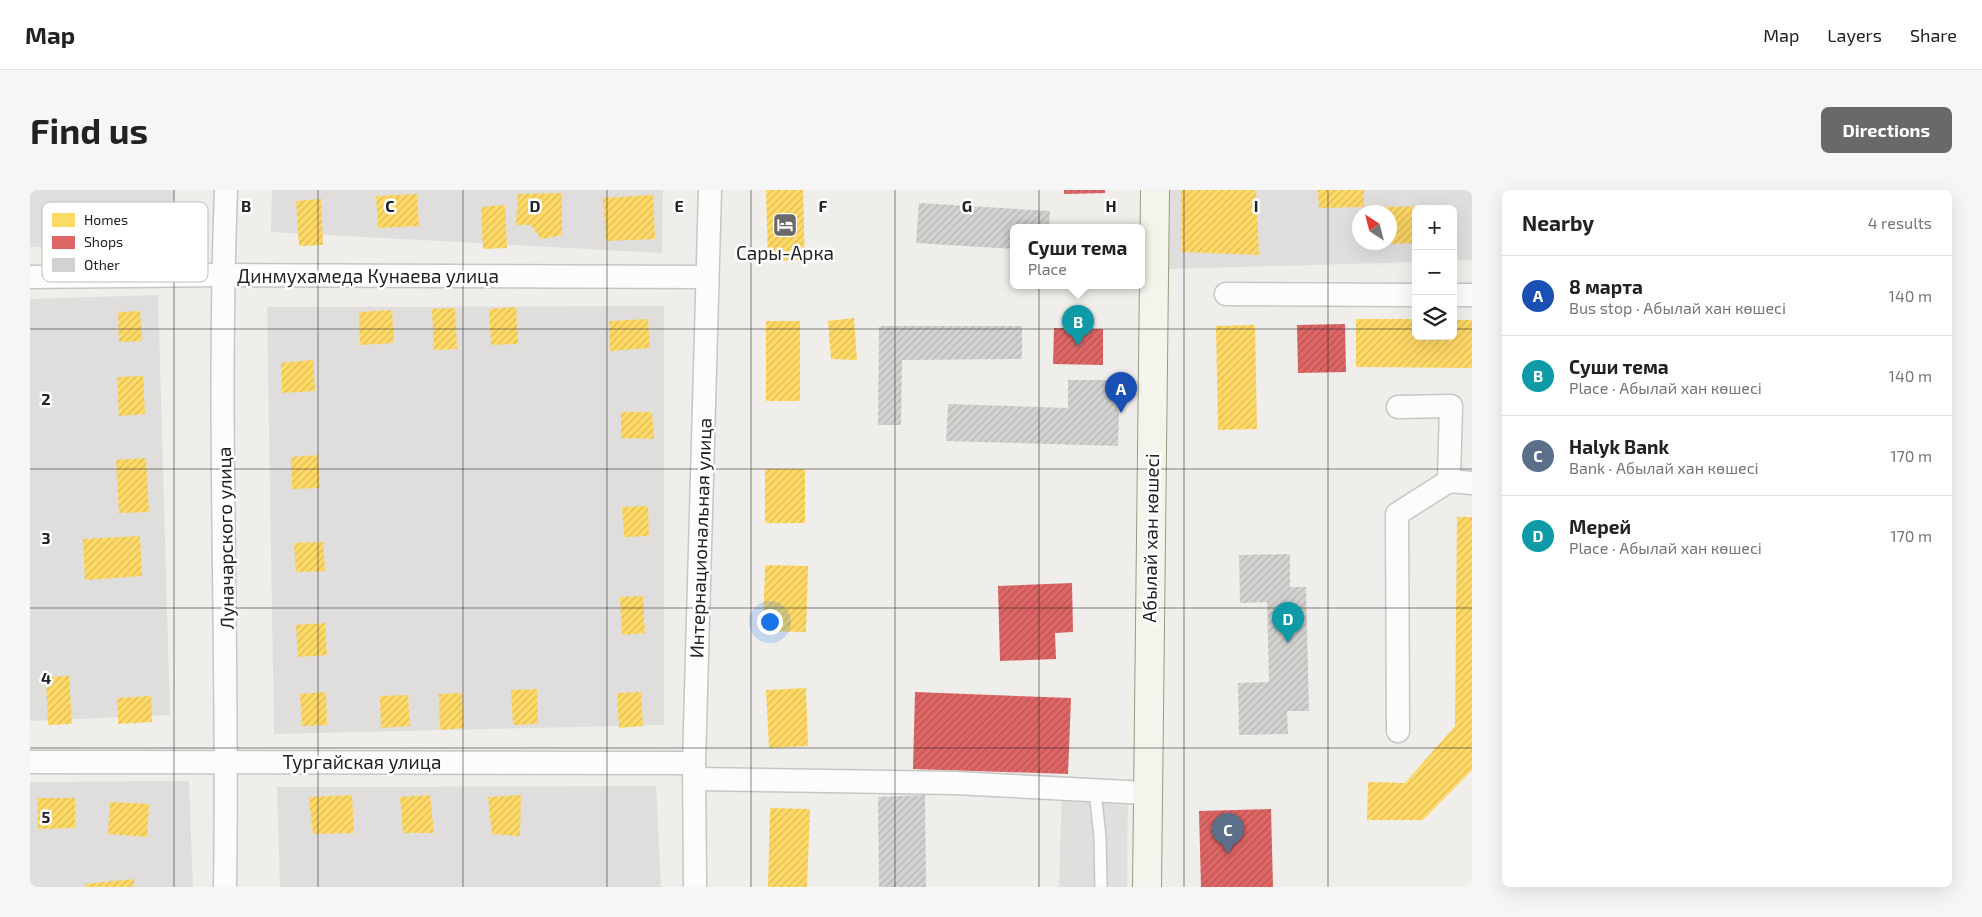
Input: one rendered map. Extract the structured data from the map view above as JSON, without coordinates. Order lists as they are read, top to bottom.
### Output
{
  "streets": {
    "street": [
      "Динмухамеда Кунаева улица",
      "Луначарского улица",
      "Интернациональная улица",
      "Абылай хан көшесі",
      "Тургайская улица"
    ]
  },
  "crossings": [
    ["Динмухамеда Кунаева улица", "Луначарского улица"],
    ["Динмухамеда Кунаева улица", "Интернациональная улица"],
    ["Луначарского улица", "Тургайская улица"],
    ["Интернациональная улица", "Тургайская улица"],
    ["Абылай хан көшесі", "Тургайская улица"]
  ],
  "places": {
    "hotel": ["Сары-Арка"]
  },
  "legend": ["Homes", "Shops", "Other"],
  "north": "top left",
  "page": {
    "header": "Map",
    "nav": ["Map", "Layers", "Share"],
    "buttons": "Directions",
    "title": "Find us",
    "heading": ["Nearby", "4 results"],
    "map_buttons": ["+", "−"],
    "popup": ["Суши тема", "Place"],
    "list": [
      {
        "mark": "A",
        "name": "8 марта",
        "note": "Bus stop · Абылай хан көшесі",
        "value": "140 m"
      },
      {
        "mark": "B",
        "name": "Суши тема",
        "note": "Place · Абылай хан көшесі",
        "value": "140 m"
      },
      {
        "mark": "C",
        "name": "Halyk Bank",
        "note": "Bank · Абылай хан көшесі",
        "value": "170 m"
      },
      {
        "mark": "D",
        "name": "Мерей",
        "note": "Place · Абылай хан көшесі",
        "value": "170 m"
      }
    ],
    "pins": [
      "B",
      "A",
      "D",
      "C"
    ]
  },
  "grid": {
    "columns": [
      "B",
      "C",
      "D",
      "E",
      "F",
      "G",
      "H",
      "I"
    ],
    "rows": [
      "2",
      "3",
      "4",
      "5"
    ]
  }
}
